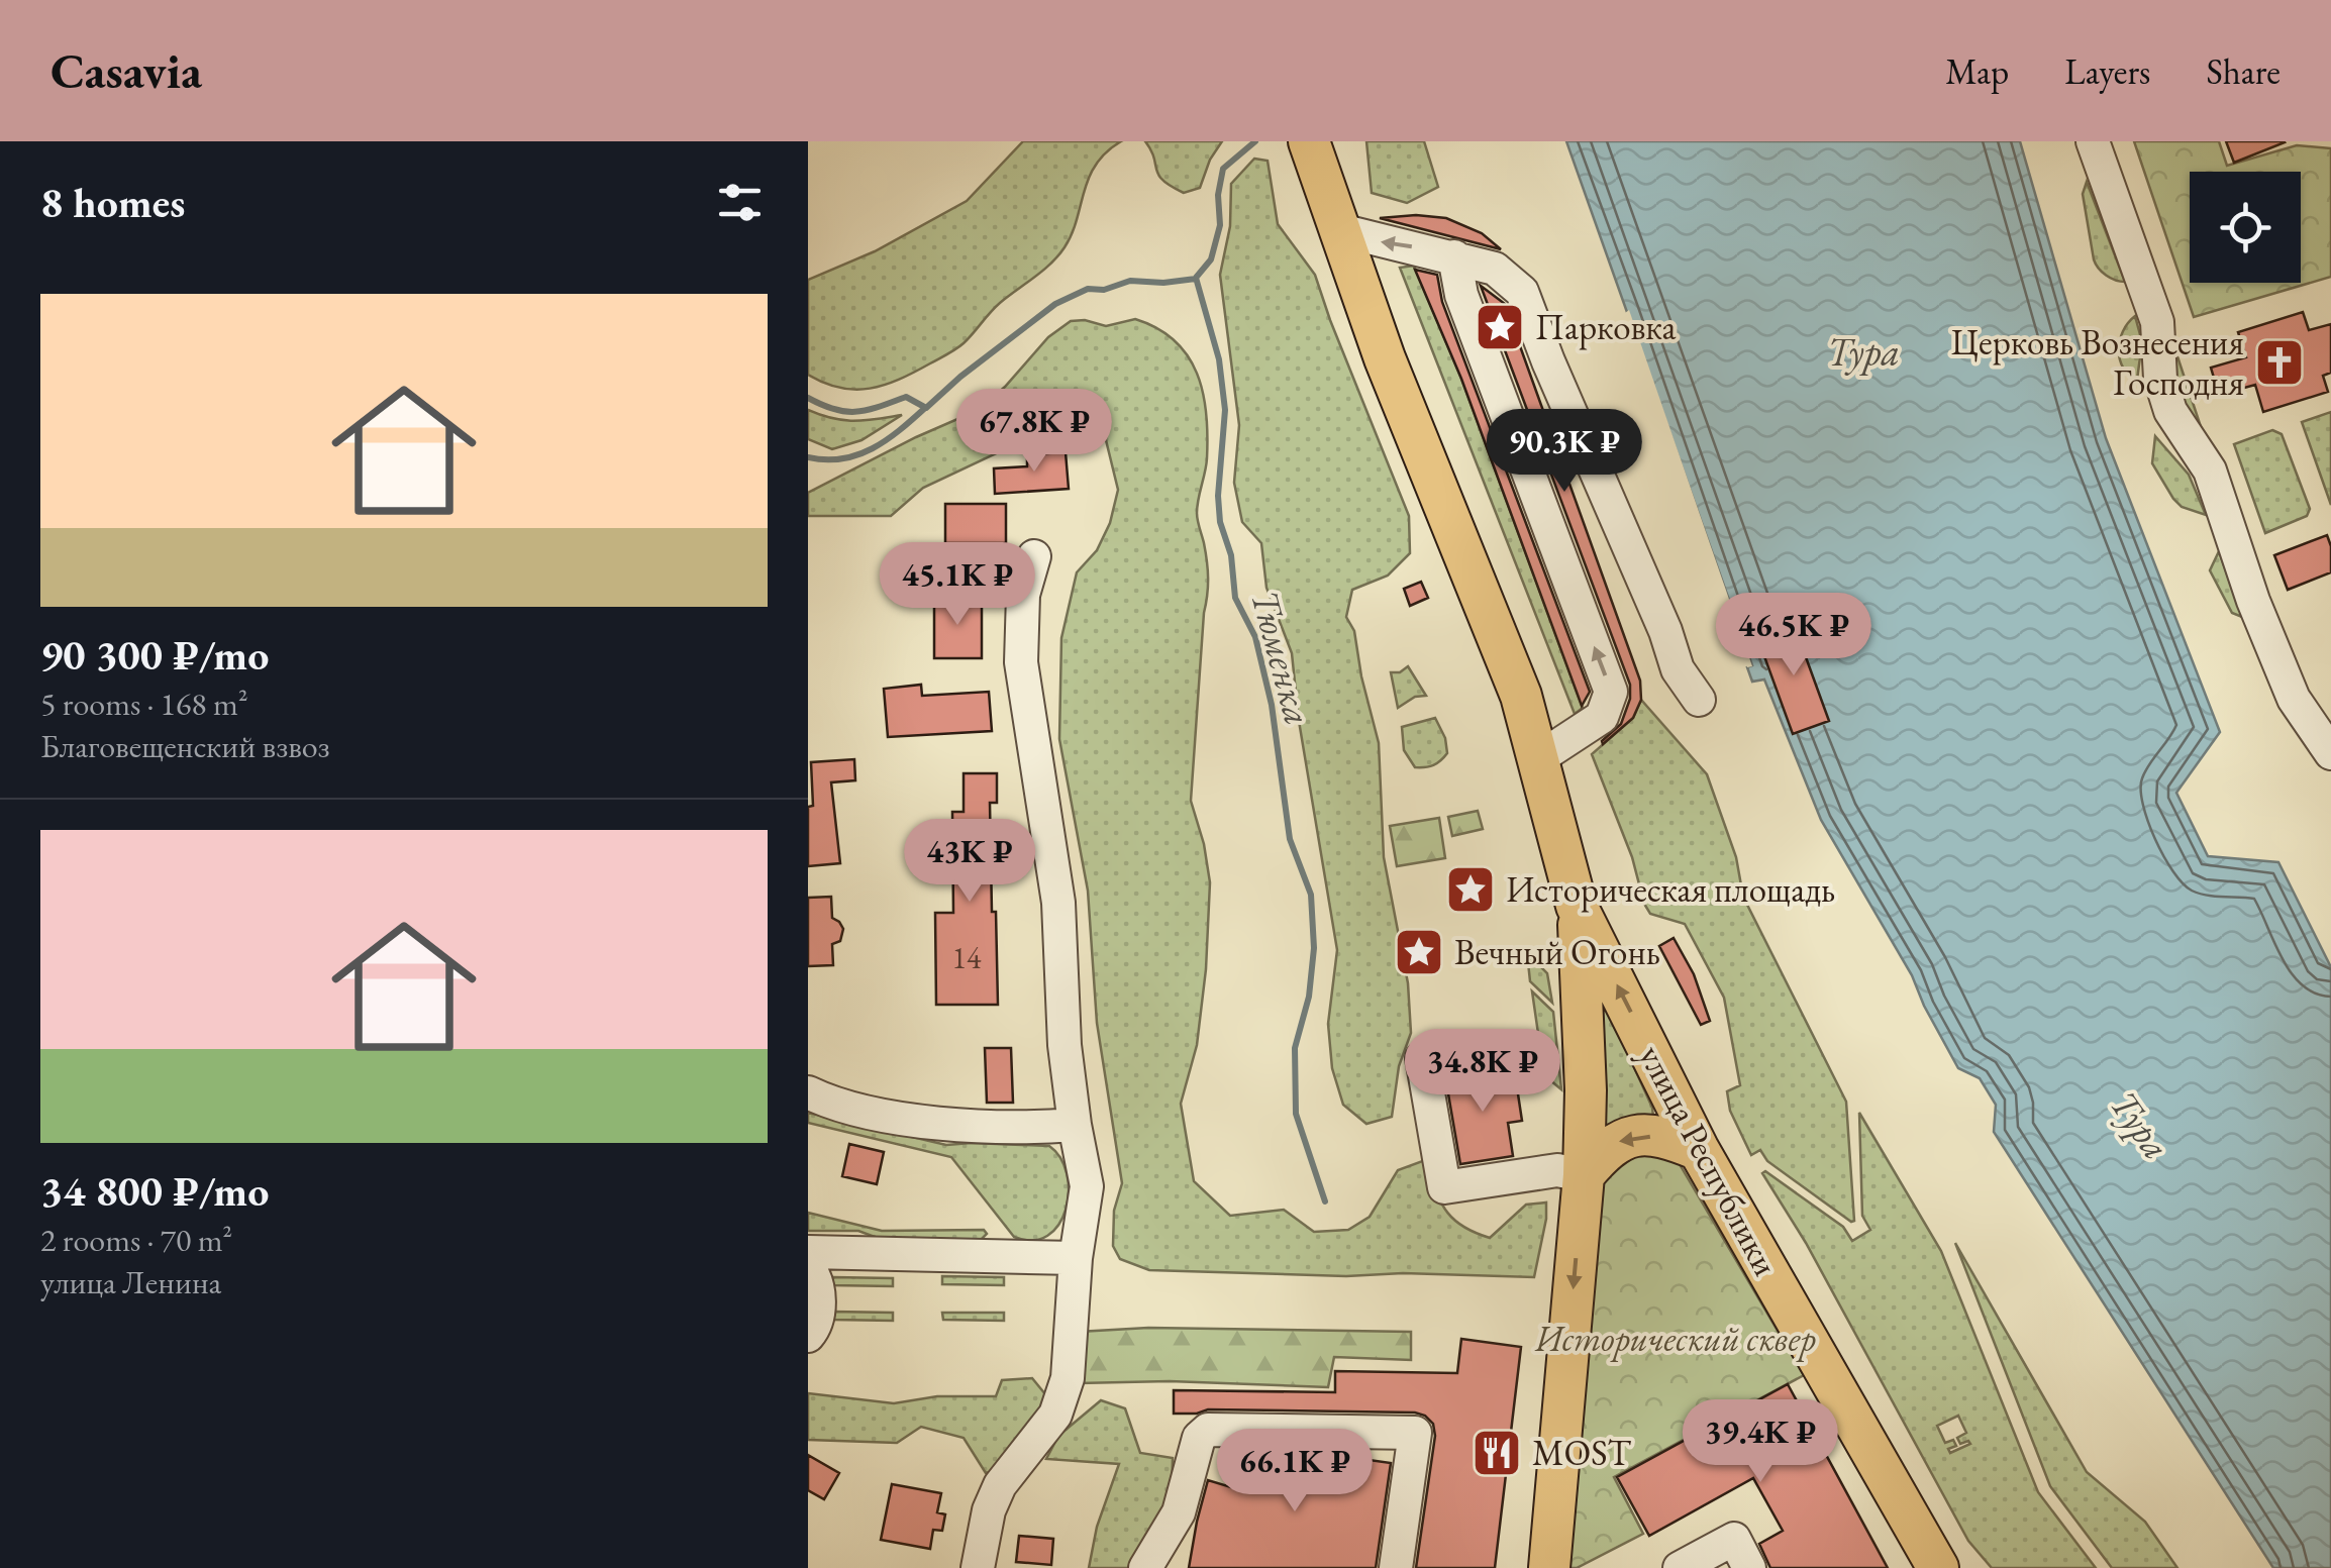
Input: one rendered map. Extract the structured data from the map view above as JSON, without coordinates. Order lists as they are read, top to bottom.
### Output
{
  "streets": {
    "main road": ["улица Республики"]
  },
  "water": ["Тура", "Тюменка"],
  "parks": ["Исторический сквер"],
  "places": {
    "place": ["Парковка", "Историческая площадь", "Вечный Огонь"],
    "church": ["Церковь Вознесения Господня"],
    "restaurant": ["MOST"]
  },
  "house_numbers": ["14"],
  "page": {
    "header": "Casavia",
    "nav": ["Map", "Layers", "Share"],
    "heading": "8 homes",
    "list": [
      {
        "name": "90 300 ₽/mo",
        "note": "5 rooms · 168 m² · Благовещенский взвоз"
      },
      {
        "name": "34 800 ₽/mo",
        "note": "2 rooms · 70 m² · улица Ленина"
      }
    ],
    "price": [
      "67.8K ₽",
      "90.3K ₽",
      "45.1K ₽",
      "46.5K ₽",
      "43K ₽",
      "34.8K ₽",
      "39.4K ₽",
      "66.1K ₽"
    ]
  }
}
